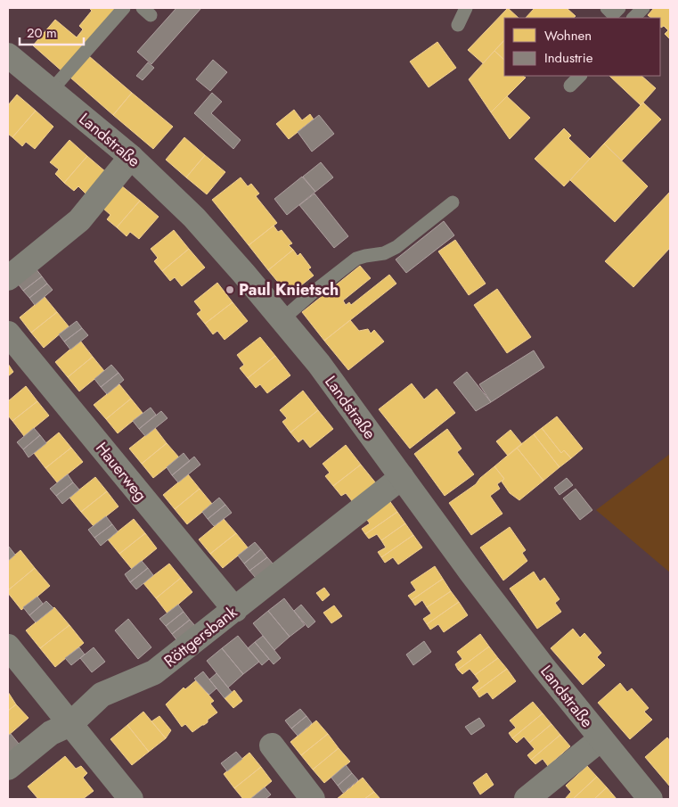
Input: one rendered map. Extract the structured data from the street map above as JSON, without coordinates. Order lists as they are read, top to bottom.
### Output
{
  "streets": {
    "street": ["Landstraße", "Hauerweg", "Röttgersbank"]
  },
  "crossings": [
    ["Landstraße", "Röttgersbank"],
    ["Hauerweg", "Röttgersbank"]
  ],
  "places": ["Paul Knietsch"],
  "legend": ["Wohnen", "Industrie"],
  "scale_bar": "20 m"
}
